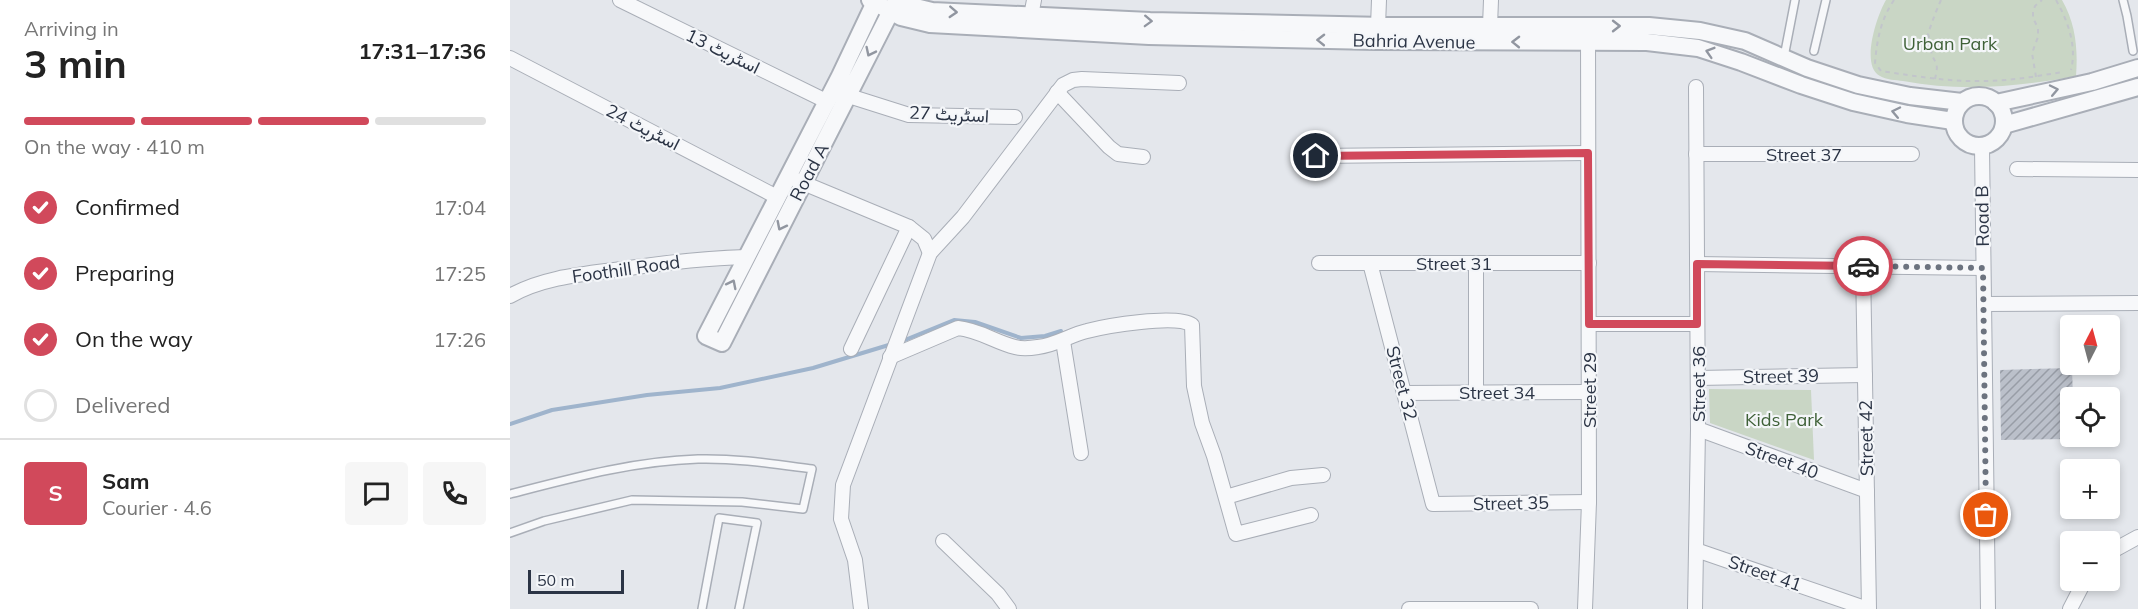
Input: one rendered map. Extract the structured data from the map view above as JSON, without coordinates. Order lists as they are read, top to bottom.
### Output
{
  "streets": {
    "street": [
      "Bahria Avenue",
      "اسٹریٹ 13",
      "اسٹریٹ 27",
      "اسٹریٹ 24",
      "Street 37",
      "Road A",
      "Road B",
      "Street 31",
      "Foothill Road",
      "Street 39",
      "Street 32",
      "Street 36",
      "Street 29",
      "Street 34",
      "Street 42",
      "Street 40",
      "Street 35",
      "Street 41"
    ]
  },
  "crossings": [
    ["Bahria Avenue", "Road A"],
    ["Bahria Avenue", "Road B"],
    ["Bahria Avenue", "Street 29"],
    ["اسٹریٹ 13", "Road A"],
    ["اسٹریٹ 27", "Road A"],
    ["اسٹریٹ 24", "Road A"],
    ["Street 37", "Street 36"],
    ["Road A", "Foothill Road"],
    ["Street 31", "Street 32"],
    ["Street 31", "Street 29"],
    ["Street 39", "Street 36"],
    ["Street 39", "Street 42"],
    ["Street 32", "Street 34"],
    ["Street 32", "Street 35"],
    ["Street 36", "Street 40"],
    ["Street 36", "Street 41"],
    ["Street 29", "Street 34"],
    ["Street 29", "Street 35"],
    ["Street 42", "Street 40"],
    ["Street 42", "Street 41"]
  ],
  "parks": ["Urban Park", "Kids Park"],
  "scale_bar": "50 m",
  "north": "top",
  "page": {
    "heading": ["3 min", "Arriving in", "17:31–17:36"],
    "panel": ["Sam", "Courier · 4.6"],
    "bar": "On the way · 410 m",
    "list": [
      ["Confirmed", "17:04"],
      ["Preparing", "17:25"],
      ["On the way", "17:26"],
      "Delivered"
    ],
    "map_buttons": ["+", "−"],
    "round": "S",
    "scale": "50 m"
  }
}
